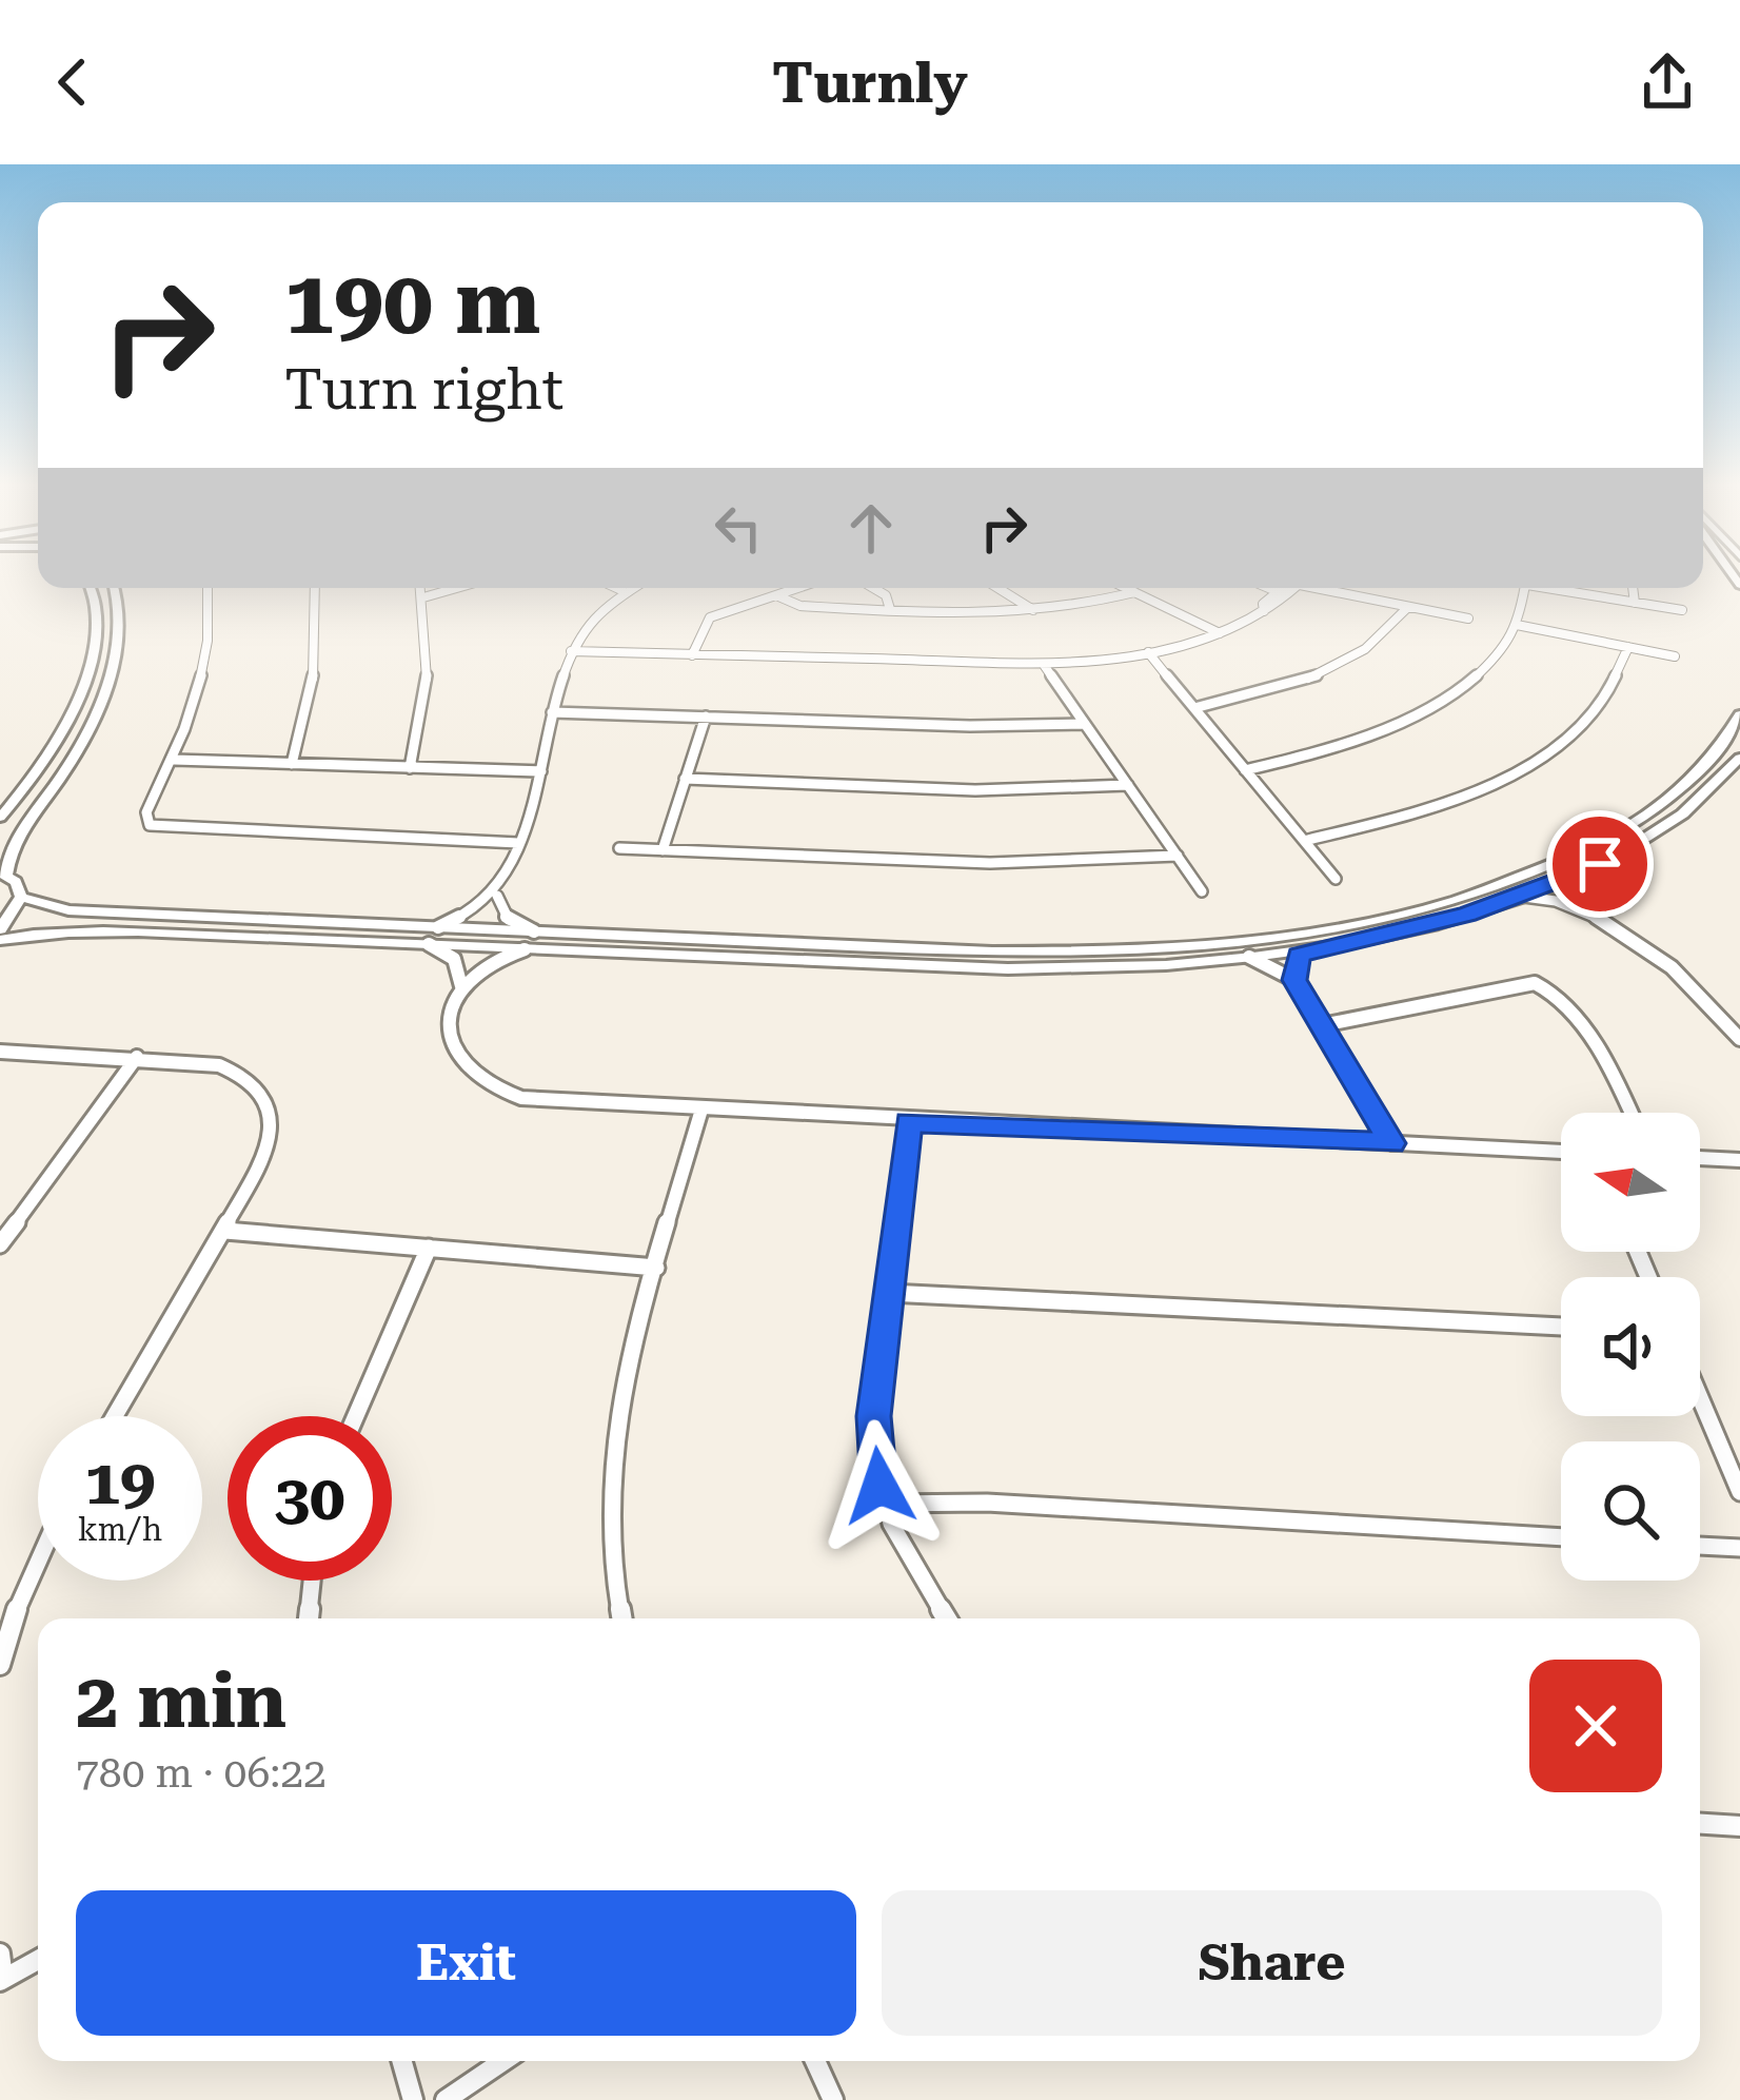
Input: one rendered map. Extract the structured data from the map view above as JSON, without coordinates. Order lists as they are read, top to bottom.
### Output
{
  "north": "left",
  "page": {
    "header": "Turnly",
    "turn": ["190 m", "Turn right"],
    "speed": "19 km/h",
    "limit": "30",
    "heading": ["2 min", "780 m · 06:22"],
    "buttons": ["Exit", "Share"]
  }
}
